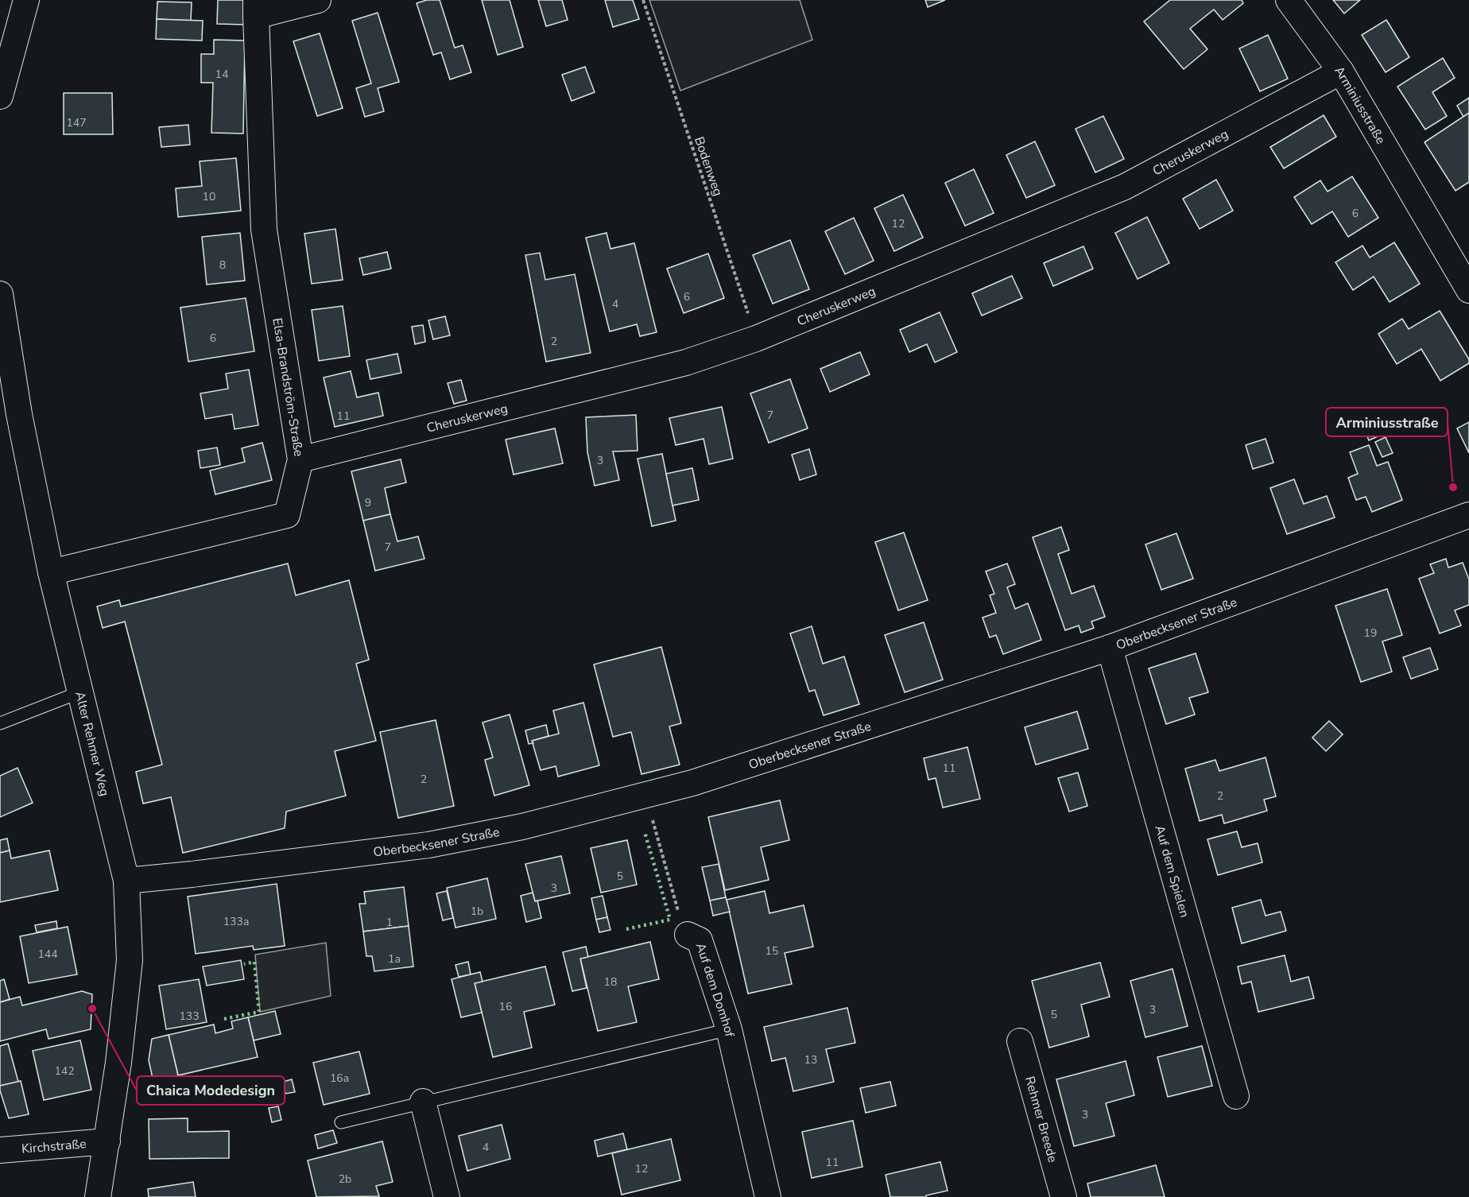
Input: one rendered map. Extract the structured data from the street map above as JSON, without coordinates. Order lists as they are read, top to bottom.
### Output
{
  "streets": {
    "street": [
      "Arminiusstraße",
      "Cheruskerweg",
      "Elsa-Brandström-Straße",
      "Oberbecksener Straße",
      "Alter Rehmer Weg",
      "Auf dem Spielen",
      "Auf dem Domhof",
      "Rehmer Breede",
      "Kirchstraße"
    ],
    "path": ["Bodenweg"]
  },
  "crossings": [
    ["Arminiusstraße", "Cheruskerweg"],
    ["Cheruskerweg", "Bodenweg"],
    ["Cheruskerweg", "Elsa-Brandström-Straße"],
    ["Elsa-Brandström-Straße", "Alter Rehmer Weg"],
    ["Oberbecksener Straße", "Alter Rehmer Weg"],
    ["Oberbecksener Straße", "Auf dem Spielen"],
    ["Oberbecksener Straße", "Auf dem Domhof"],
    ["Alter Rehmer Weg", "Kirchstraße"]
  ],
  "places": ["Arminiusstraße", "Chaica Modedesign"],
  "house_numbers": [
    "14",
    "147",
    "10",
    "6",
    "12",
    "8",
    "6",
    "4",
    "6",
    "2",
    "7",
    "11",
    "3",
    "9",
    "7",
    "19",
    "11",
    "2",
    "2",
    "5",
    "3",
    "1b",
    "133a",
    "1",
    "15",
    "144",
    "1a",
    "18",
    "16",
    "3",
    "5",
    "133",
    "13",
    "142",
    "16a",
    "3",
    "4",
    "11",
    "12",
    "2b"
  ]
}
